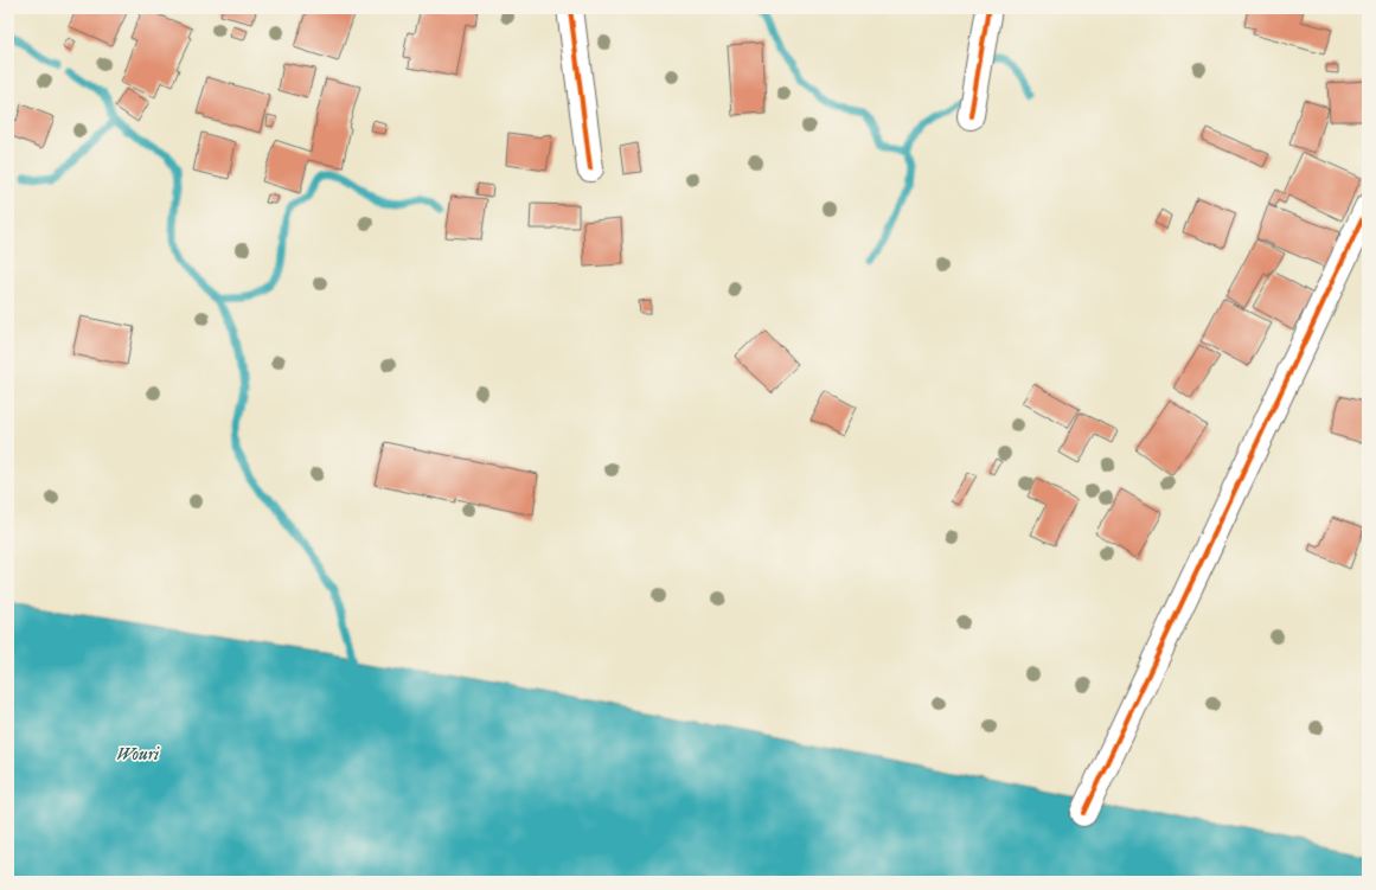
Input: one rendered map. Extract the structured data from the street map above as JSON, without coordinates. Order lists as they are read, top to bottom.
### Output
{
  "water": ["Wouri"]
}
